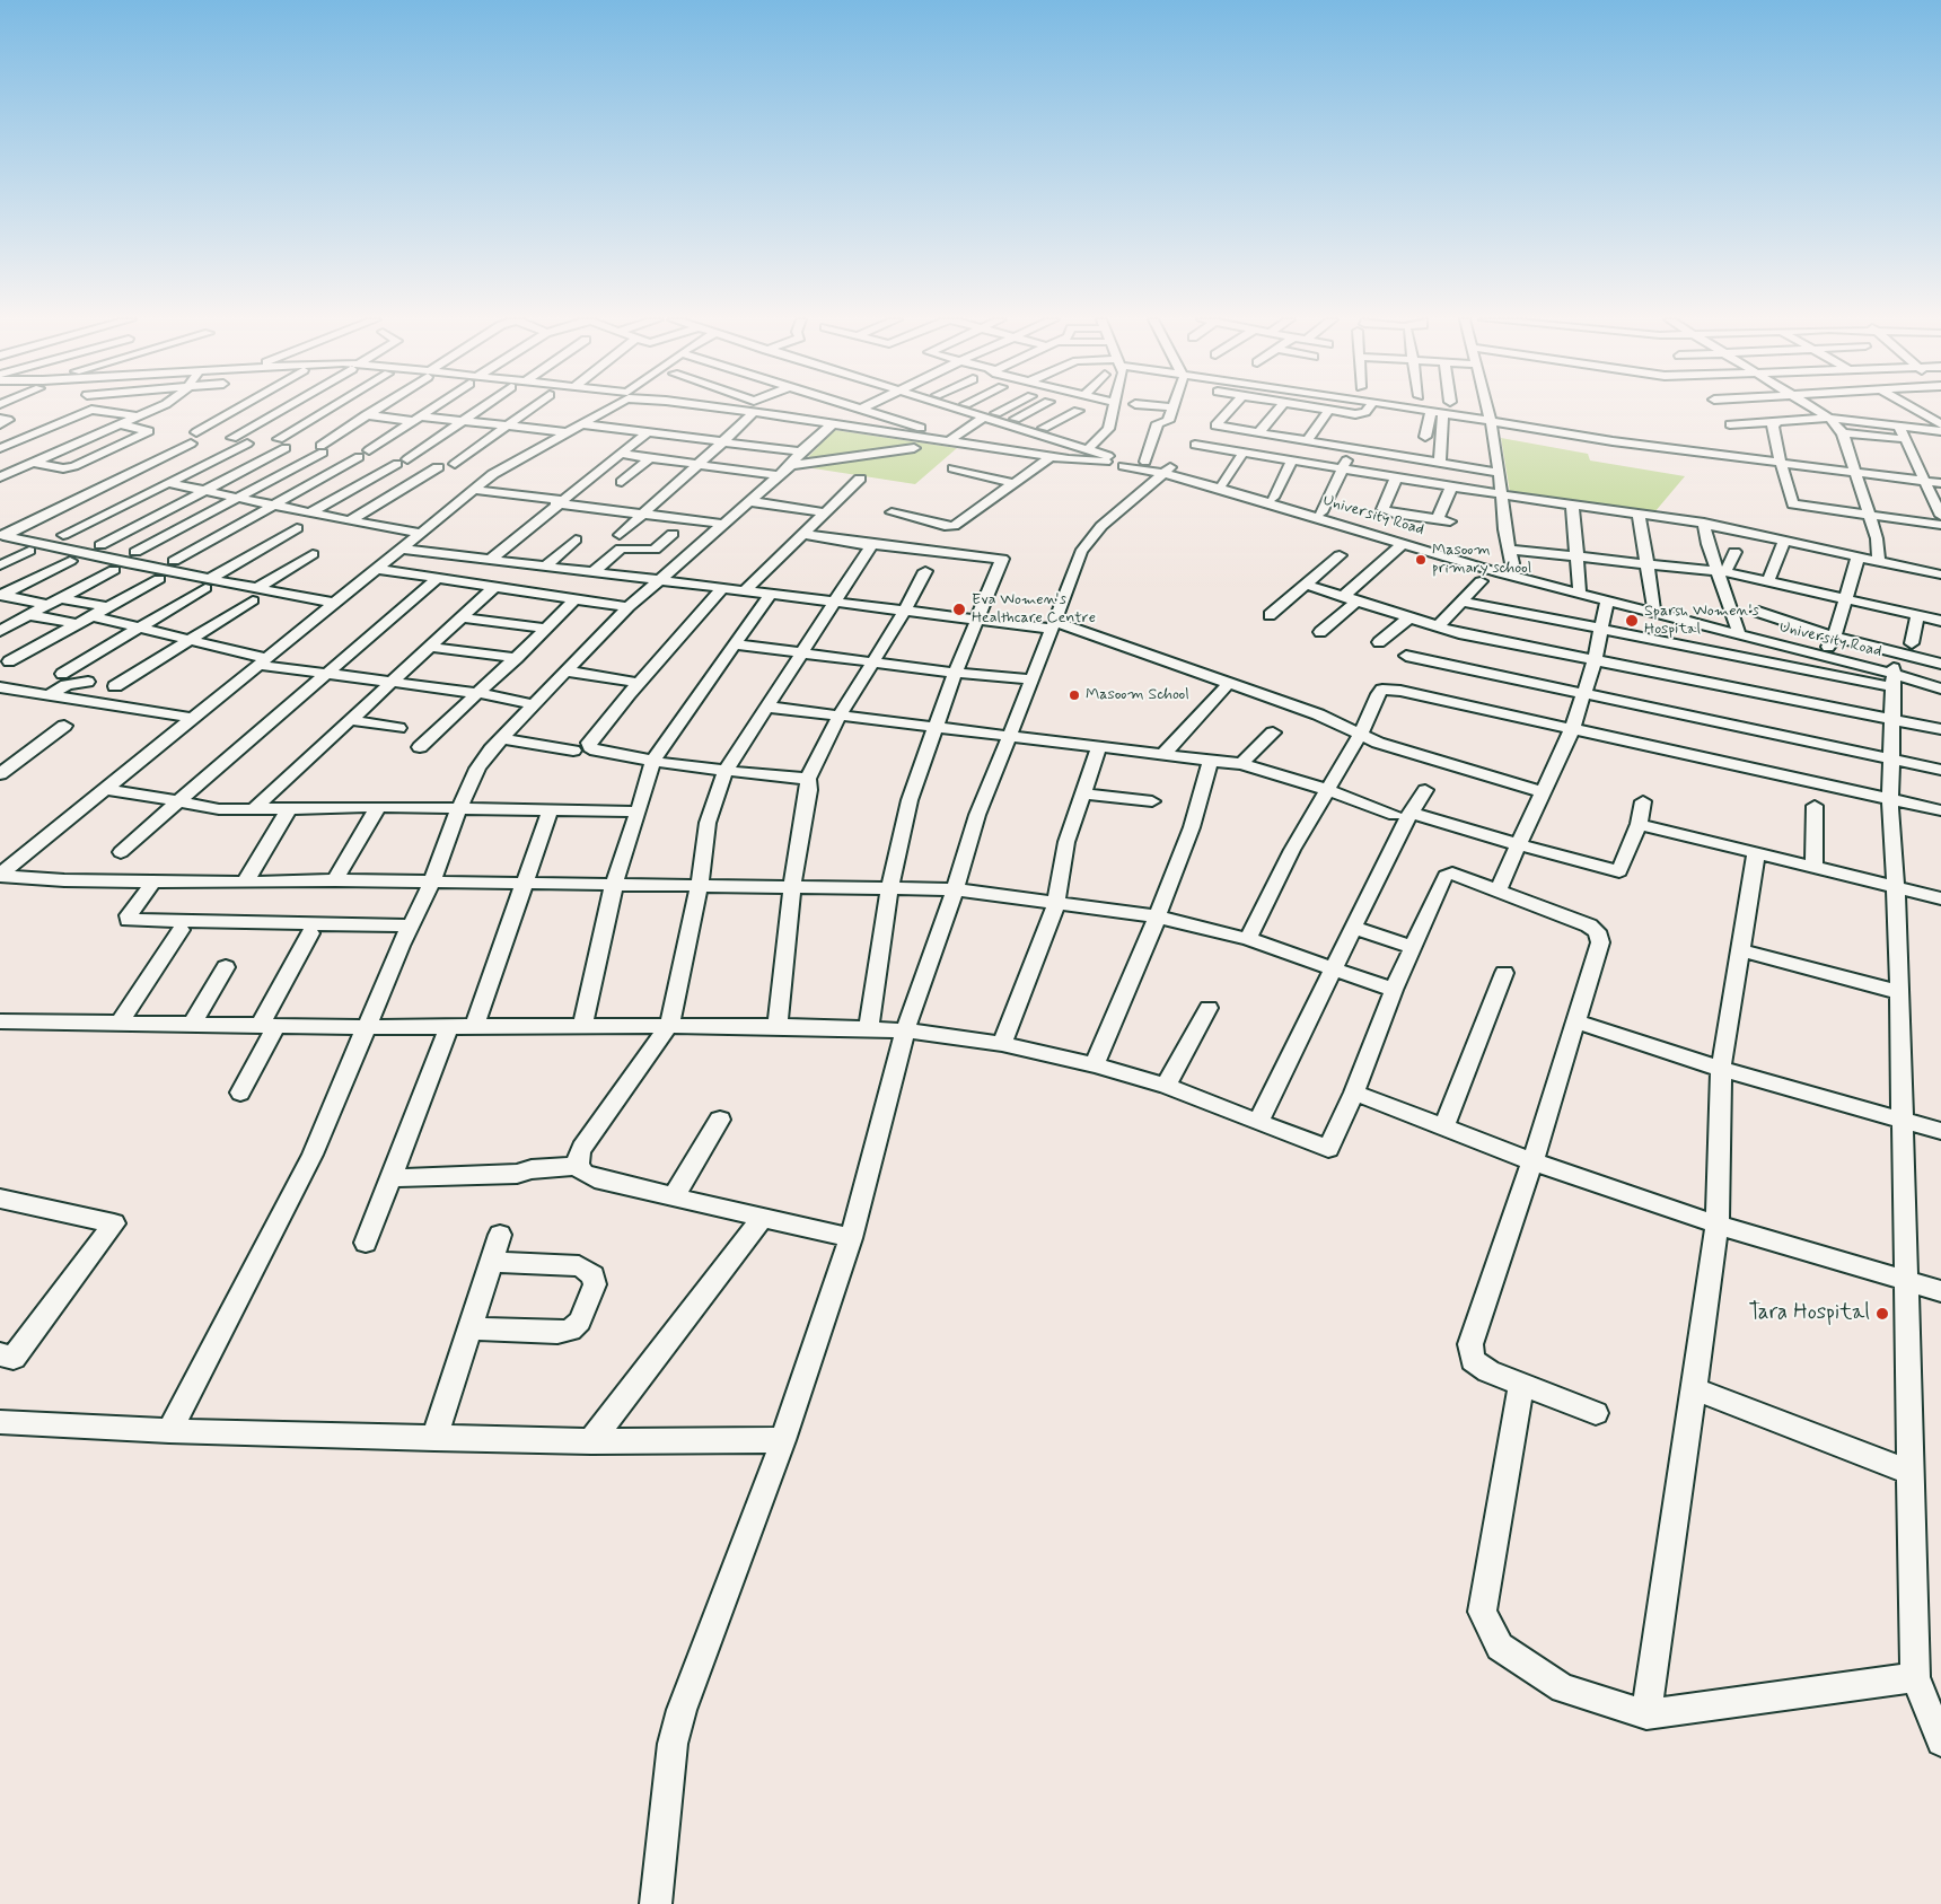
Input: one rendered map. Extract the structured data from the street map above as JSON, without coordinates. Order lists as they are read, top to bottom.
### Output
{
  "streets": {
    "street": ["University Road"]
  },
  "places": [
    "Masoom primary school",
    "Eva Women's Healthcare Centre",
    "Sparsh Women's Hospital",
    "Masoom School",
    "Tara Hospital"
  ]
}
